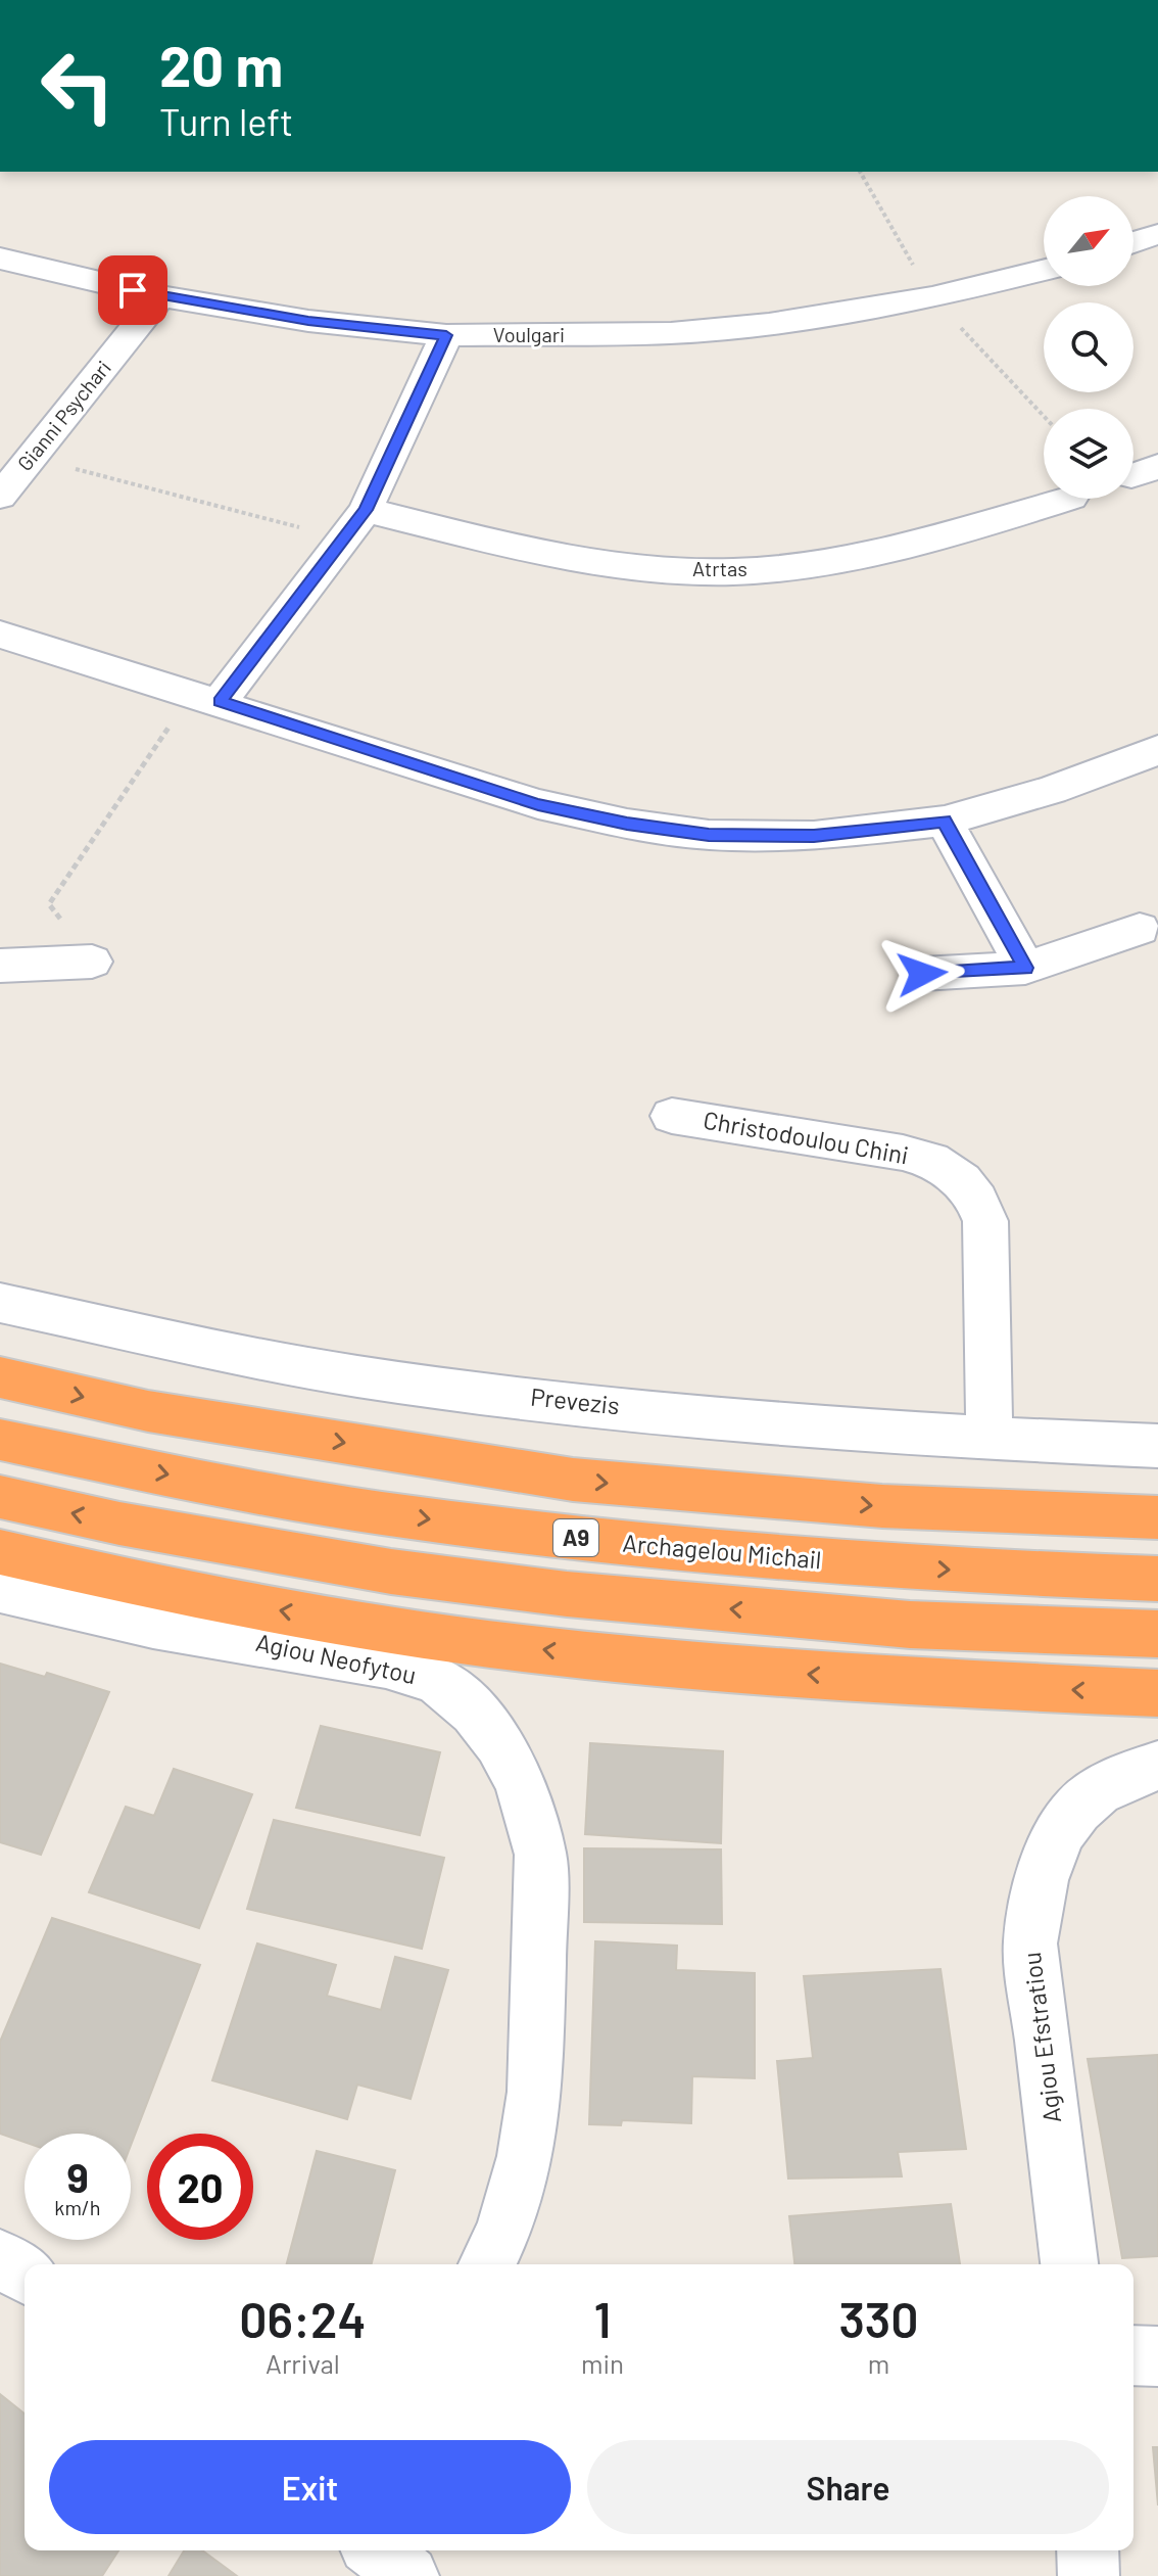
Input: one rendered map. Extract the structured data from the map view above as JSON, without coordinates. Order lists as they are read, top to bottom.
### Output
{
  "streets": {
    "highway": ["A9", "Archagelou Michail"],
    "street": [
      "Voulgari",
      "Gianni Psychari",
      "Atrtas",
      "Christodoulou Chini",
      "Prevezis",
      "Agiou Neofytou",
      "Agiou Efstratiou"
    ]
  },
  "crossings": [
    ["Voulgari", "Gianni Psychari"],
    ["Christodoulou Chini", "Prevezis"]
  ],
  "north": "top right",
  "page": {
    "turn": ["20 m", "Turn left"],
    "speed": "9 km/h",
    "limit": "20",
    "eta": [
      "06:24",
      "Arrival",
      "1",
      "min",
      "330",
      "m"
    ],
    "buttons": ["Exit", "Share"]
  }
}
